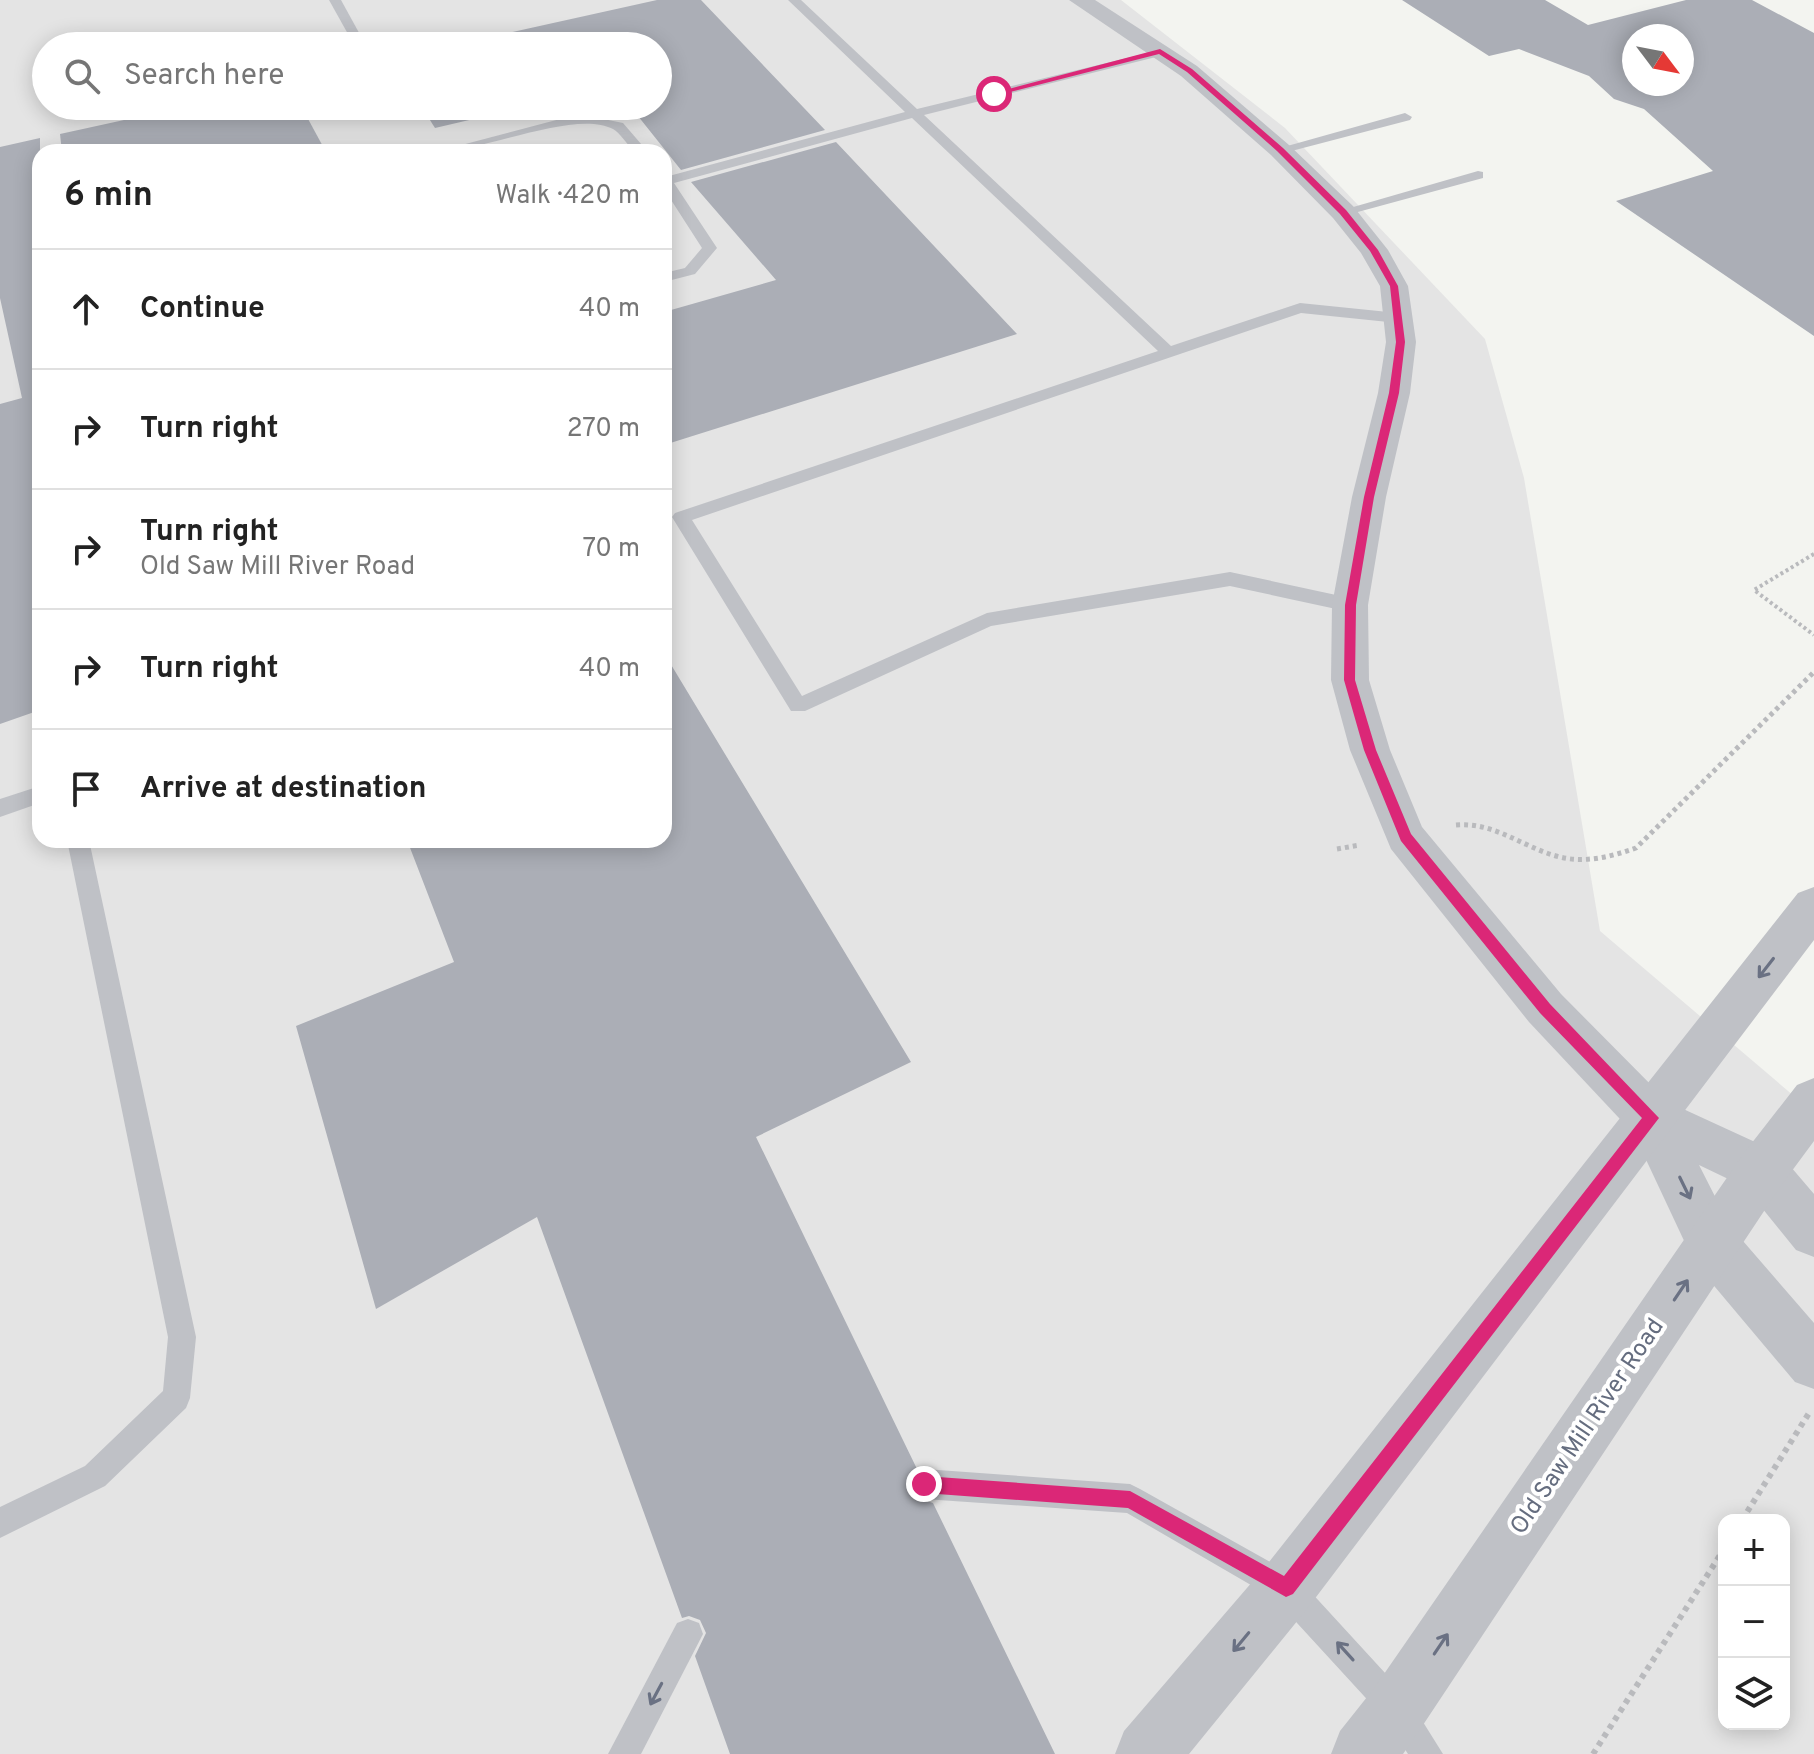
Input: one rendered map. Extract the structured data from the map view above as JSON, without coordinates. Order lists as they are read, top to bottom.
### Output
{
  "streets": {
    "street": ["Old Saw Mill River Road"]
  },
  "north": "bottom right",
  "page": {
    "search": "Search here",
    "heading": ["6 min", "Walk · 420 m"],
    "list": [
      ["Continue", "40 m"],
      ["Turn right", "270 m"],
      ["Turn right", "Old Saw Mill River Road", "70 m"],
      ["Turn right", "40 m"],
      "Arrive at destination"
    ],
    "map_buttons": ["+", "−"]
  }
}
